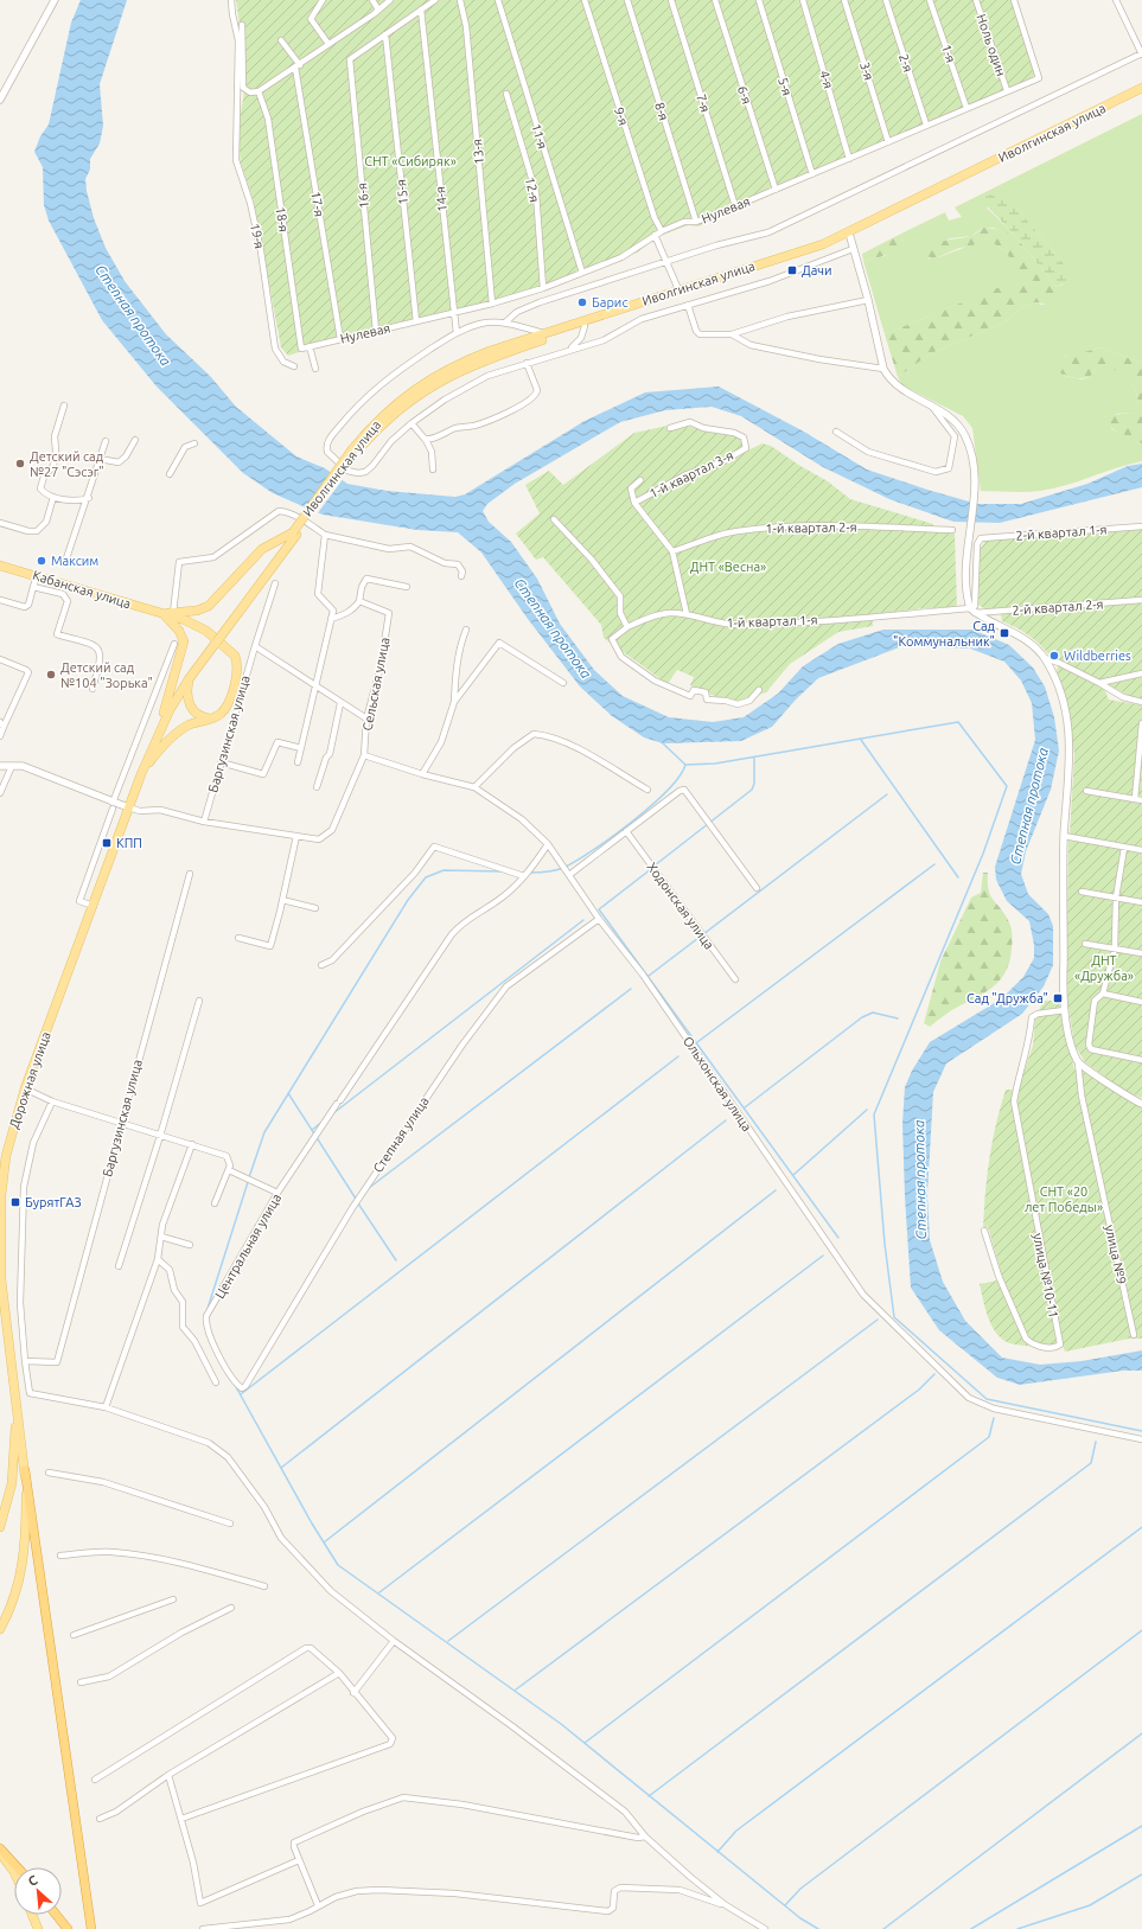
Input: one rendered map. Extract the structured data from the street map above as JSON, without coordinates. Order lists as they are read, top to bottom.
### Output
{
  "streets": {
    "main road": ["Иволгинская улица", "Кабанская улица", "Дорожная улица"],
    "street": [
      "Ноль один",
      "1-я",
      "2-я",
      "3-я",
      "4-я",
      "5-я",
      "6-я",
      "7-я",
      "8-я",
      "9-я",
      "11-я",
      "13-я",
      "12-я",
      "15-я",
      "16-я",
      "14-я",
      "17-я",
      "Нулевая",
      "18-я",
      "19-я",
      "1-й квартал 3-я",
      "1-й квартал 2-я",
      "2-й квартал 1-я",
      "2-й квартал 2-я",
      "1-й квартал 1-я",
      "Сельская улица",
      "Баргузинская улица",
      "Ходонская улица",
      "Ольхонская улица",
      "Степная улица",
      "Центральная улица",
      "улица №9",
      "улица №10-11"
    ]
  },
  "crossings": [
    ["Ноль один", "Нулевая"],
    ["1-я", "Нулевая"],
    ["2-я", "Нулевая"],
    ["3-я", "Нулевая"],
    ["4-я", "Нулевая"],
    ["5-я", "Нулевая"],
    ["6-я", "Нулевая"],
    ["7-я", "Нулевая"],
    ["8-я", "Нулевая"],
    ["9-я", "Нулевая"],
    ["Иволгинская улица", "Кабанская улица"],
    ["Иволгинская улица", "Дорожная улица"],
    ["11-я", "Нулевая"],
    ["13-я", "Нулевая"],
    ["12-я", "Нулевая"],
    ["15-я", "16-я"],
    ["15-я", "Нулевая"],
    ["16-я", "Нулевая"],
    ["14-я", "Нулевая"],
    ["17-я", "Нулевая"],
    ["Нулевая", "18-я"],
    ["2-й квартал 1-я", "2-й квартал 2-я"],
    ["2-й квартал 1-я", "1-й квартал 1-я"],
    ["2-й квартал 2-я", "1-й квартал 1-я"],
    ["Сельская улица", "Ольхонская улица"],
    ["Ольхонская улица", "Степная улица"],
    ["Ольхонская улица", "Центральная улица"],
    ["Степная улица", "Центральная улица"]
  ],
  "water": ["Степная протока"],
  "parks": [
    "СНТ «Сибиряк»",
    "ДНТ «Весна»",
    "ДНТ «Дружба»",
    "СНТ «20 лет Победы»"
  ],
  "places": {
    "transit": [
      "Дачи",
      "Сад \"Коммунальник\"",
      "КПП",
      "Сад \"Дружба\"",
      "БурятГАЗ"
    ],
    "other": [
      "Барис",
      "Детский сад №27 \"Сэсэг\"",
      "Максим",
      "Wildberries",
      "Детский сад №104 \"Зорька\""
    ]
  },
  "north": "top left"
}
